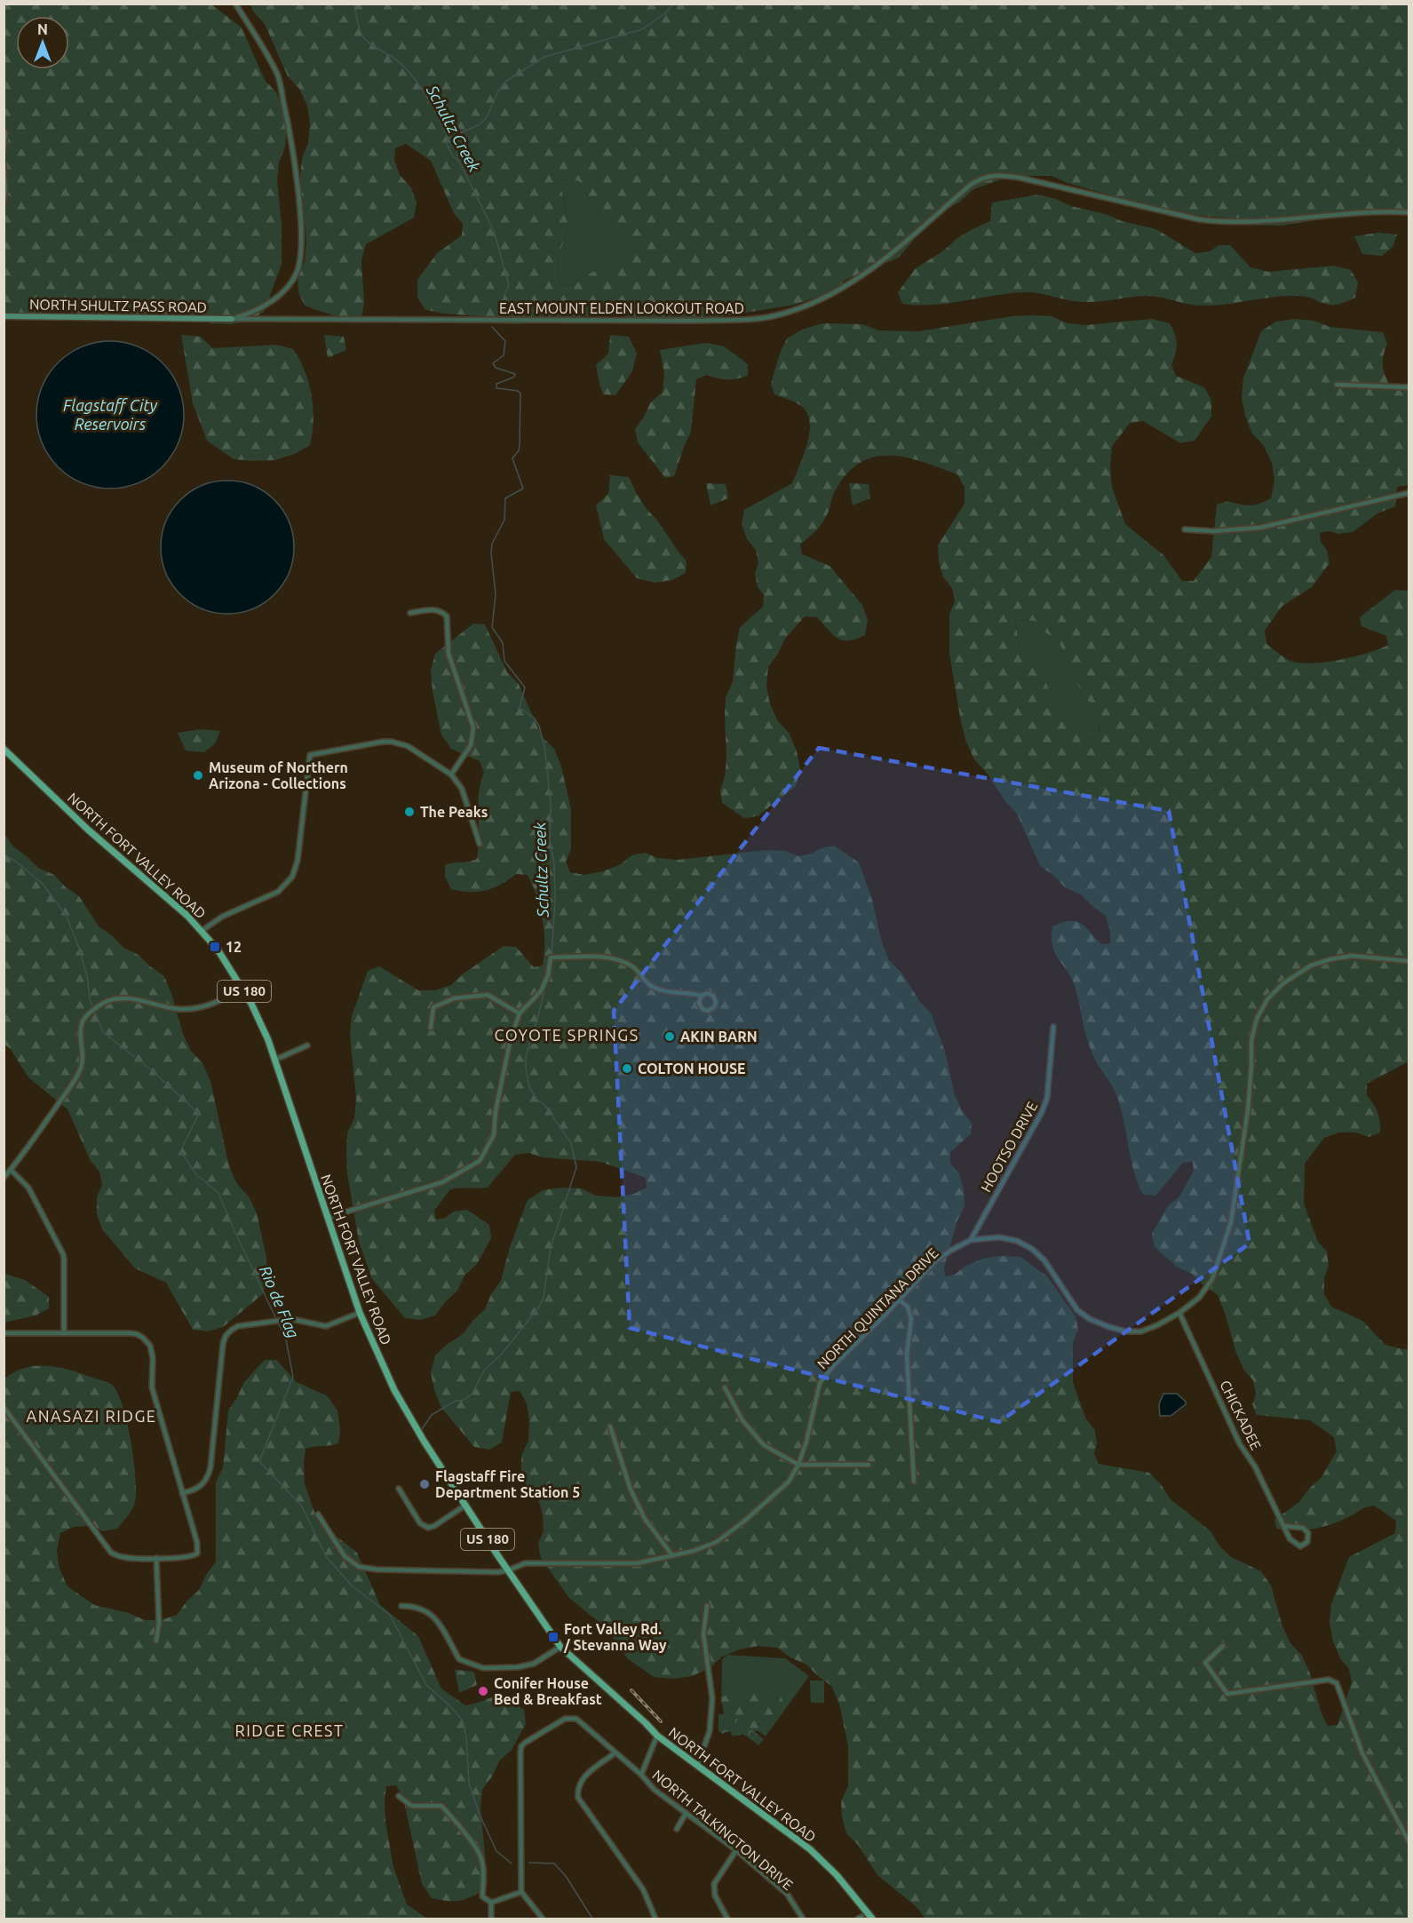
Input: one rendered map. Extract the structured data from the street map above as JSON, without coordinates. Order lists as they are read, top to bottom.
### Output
{
  "streets": {
    "main road": ["NORTH FORT VALLEY ROAD", "US 180"],
    "street": [
      "NORTH SHULTZ PASS ROAD",
      "EAST MOUNT ELDEN LOOKOUT ROAD",
      "HOOTSO DRIVE",
      "NORTH QUINTANA DRIVE",
      "CHICKADEE",
      "NORTH TALKINGTON DRIVE"
    ]
  },
  "crossings": [
    ["NORTH SHULTZ PASS ROAD", "EAST MOUNT ELDEN LOOKOUT ROAD"],
    ["NORTH FORT VALLEY ROAD", "NORTH QUINTANA DRIVE"],
    ["HOOTSO DRIVE", "NORTH QUINTANA DRIVE"],
    ["NORTH QUINTANA DRIVE", "CHICKADEE"]
  ],
  "districts": ["COYOTE SPRINGS", "ANASAZI RIDGE", "RIDGE CREST"],
  "water": ["Schultz Creek", "Flagstaff City Reservoirs", "Rio de Flag"],
  "places": {
    "other": [
      "Museum of Northern Arizona - Collections",
      "The Peaks",
      "AKIN BARN",
      "COLTON HOUSE",
      "Flagstaff Fire Department Station 5",
      "Conifer House Bed & Breakfast"
    ],
    "transit": ["12", "Fort Valley Rd. / Stevanna Way"]
  },
  "north": "top"
}
